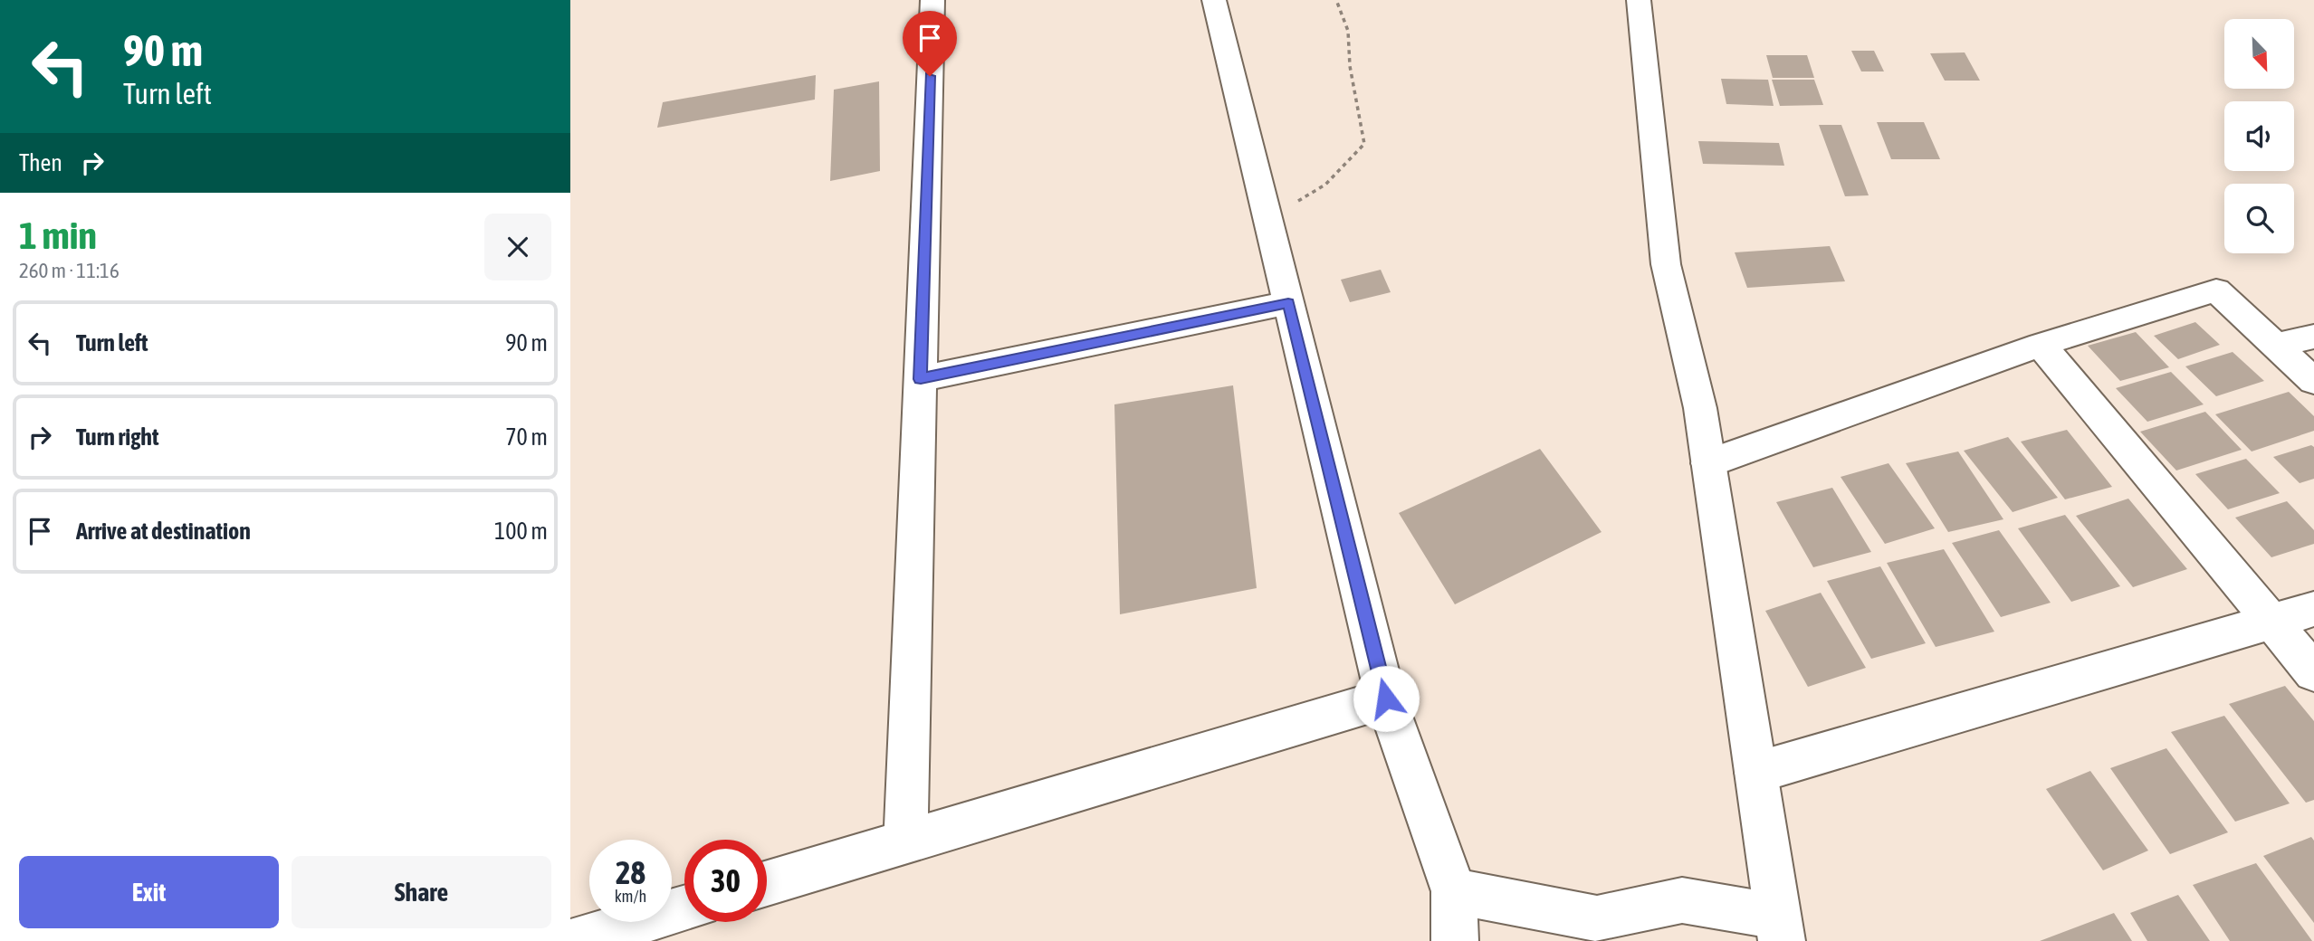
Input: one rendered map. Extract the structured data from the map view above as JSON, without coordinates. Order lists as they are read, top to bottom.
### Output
{
  "north": "bottom right",
  "page": {
    "turn": ["90 m", "Turn left"],
    "then": "Then",
    "heading": ["1 min", "260 m · 11:16"],
    "list": [
      {
        "name": "Turn left",
        "value": "90 m"
      },
      {
        "name": "Turn right",
        "value": "70 m"
      },
      {
        "name": "Arrive at destination",
        "value": "100 m"
      }
    ],
    "speed": "28 km/h",
    "limit": "30",
    "buttons": ["Exit", "Share"]
  }
}
